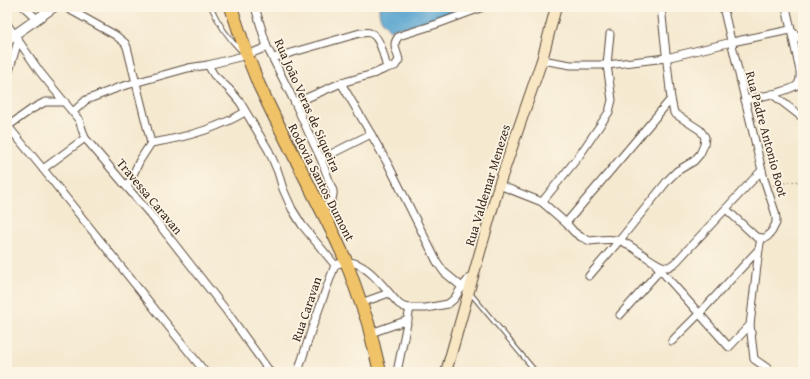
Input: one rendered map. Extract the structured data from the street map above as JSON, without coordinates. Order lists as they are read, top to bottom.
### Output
{
  "streets": {
    "highway": ["Rodovia Santos Dumont"],
    "main road": ["Rua Valdemar Menezes"],
    "street": [
      "Rua João Veras de Siqueira",
      "Rua Padre Antonio Boot",
      "Travessa Caravan",
      "Rua Caravan"
    ]
  },
  "crossings": [
    ["Rua João Veras de Siqueira", "Rodovia Santos Dumont"],
    ["Rodovia Santos Dumont", "Rua Caravan"]
  ]
}
